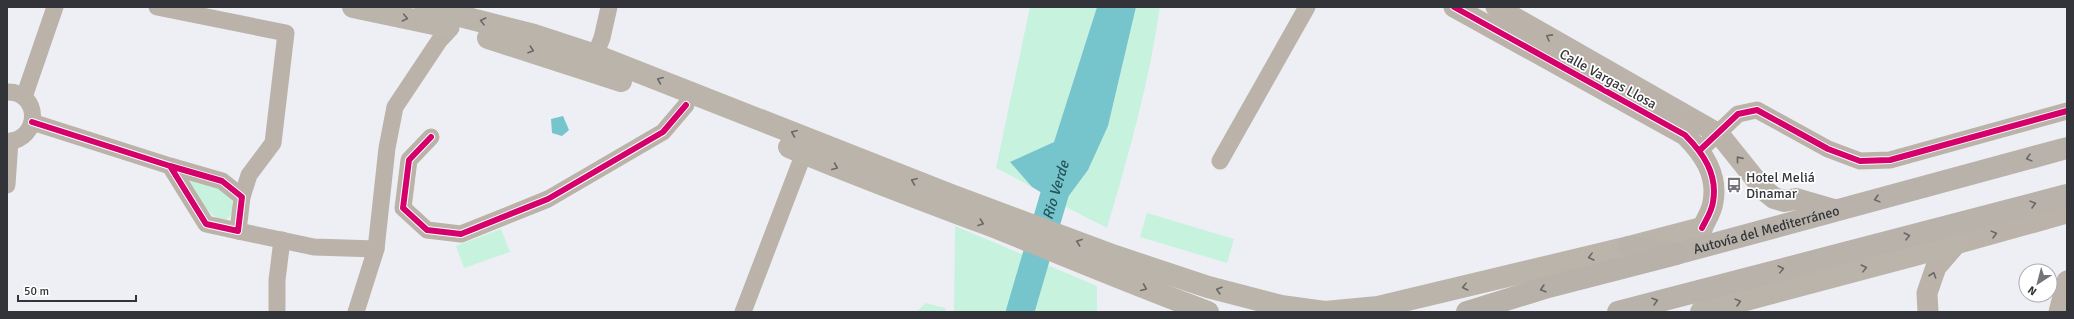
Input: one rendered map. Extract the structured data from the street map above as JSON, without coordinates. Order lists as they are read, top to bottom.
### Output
{
  "streets": {
    "highway": ["Autovía del Mediterráneo"],
    "street": ["Calle Vargas Llosa"]
  },
  "water": ["Rio Verde"],
  "places": {
    "bus stop": ["Hotel Meliá Dinamar"]
  },
  "scale_bar": "50 m",
  "north": "bottom left"
}
